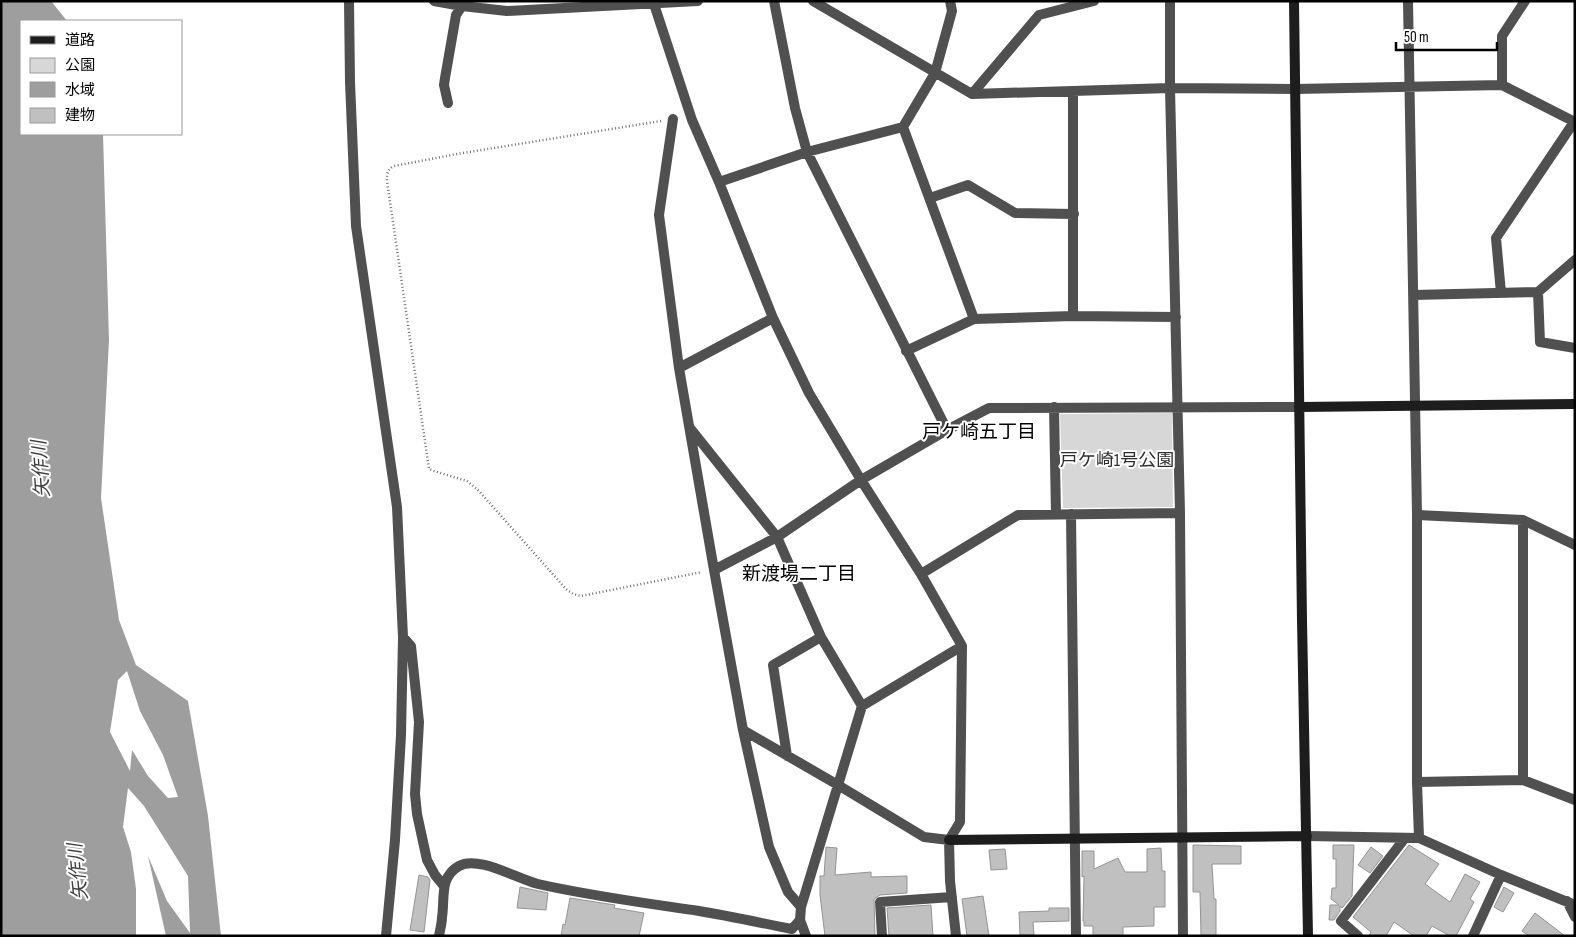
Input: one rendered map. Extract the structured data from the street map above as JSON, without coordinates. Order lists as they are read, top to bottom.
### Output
{
  "districts": ["戸ケ崎五丁目", "新渡場二丁目"],
  "water": ["矢作川"],
  "parks": ["戸ケ崎1号公園"],
  "legend": [
    "道路",
    "公園",
    "水域",
    "建物"
  ],
  "scale_bar": "50 m"
}
